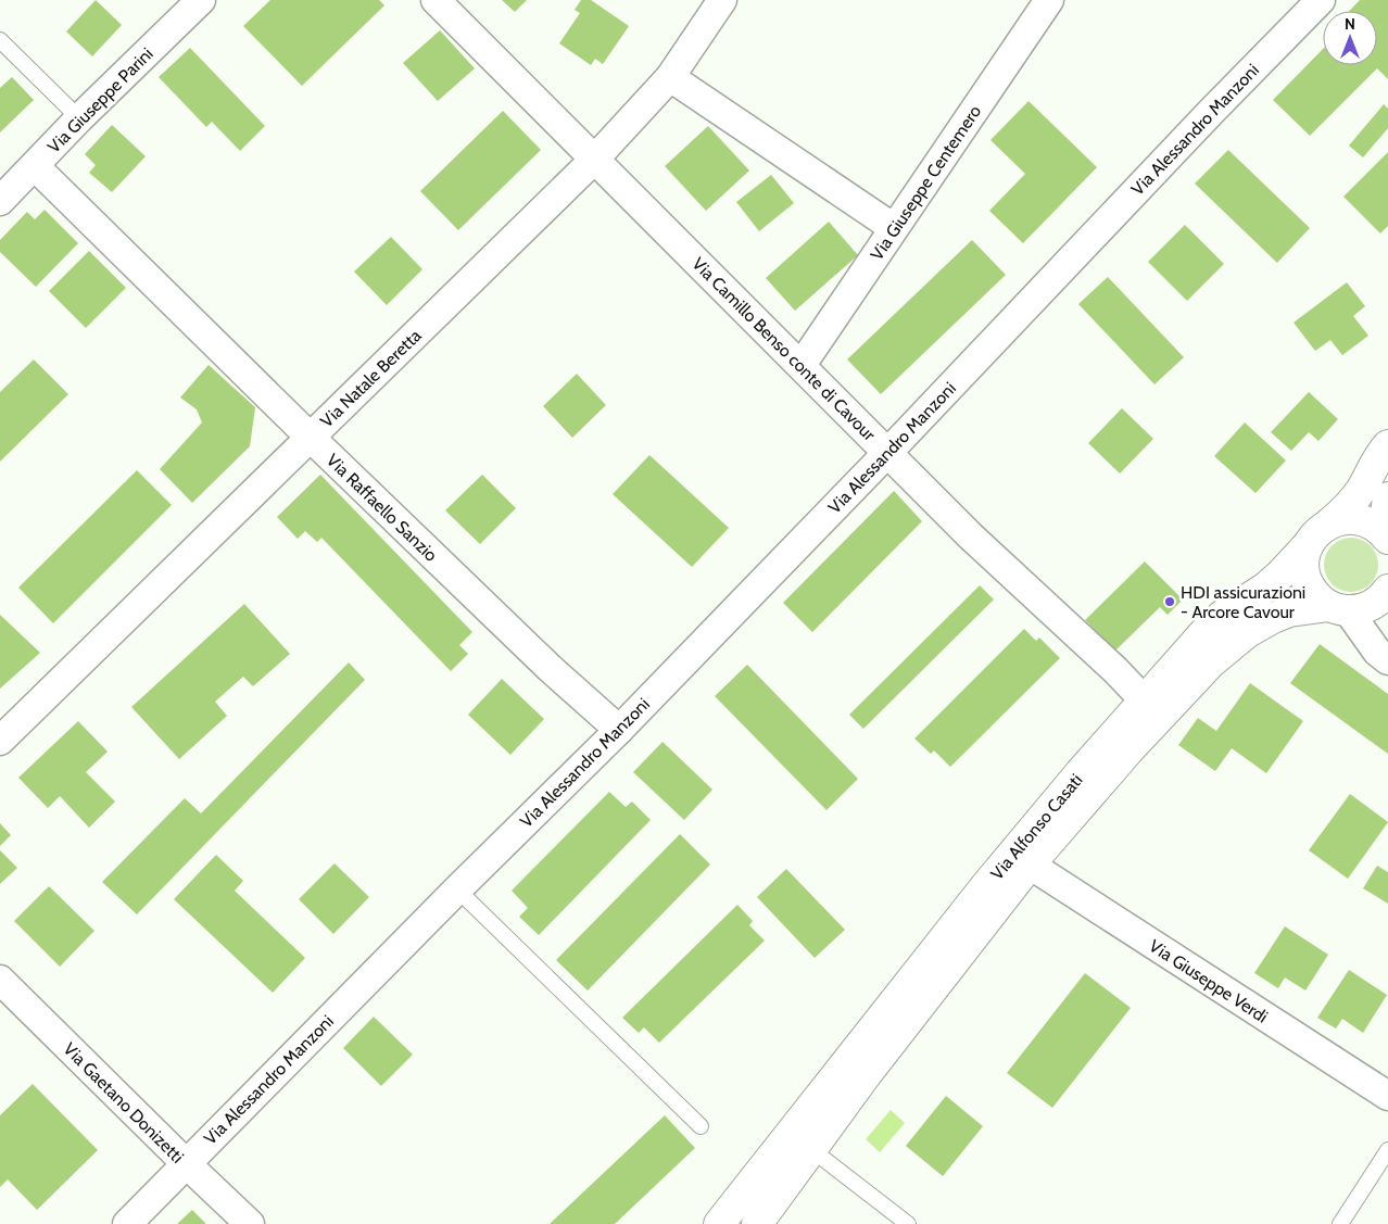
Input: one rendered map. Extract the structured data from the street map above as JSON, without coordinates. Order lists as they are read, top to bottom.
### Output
{
  "streets": {
    "main road": ["Via Alfonso Casati"],
    "street": [
      "Via Giuseppe Parini",
      "Via Alessandro Manzoni",
      "Via Giuseppe Centemero",
      "Via Camillo Benso conte di Cavour",
      "Via Natale Beretta",
      "Via Raffaello Sanzio",
      "Via Giuseppe Verdi",
      "Via Gaetano Donizetti"
    ]
  },
  "crossings": [
    ["Via Giuseppe Parini", "Via Raffaello Sanzio"],
    ["Via Alessandro Manzoni", "Via Camillo Benso conte di Cavour"],
    ["Via Alessandro Manzoni", "Via Raffaello Sanzio"],
    ["Via Alessandro Manzoni", "Via Gaetano Donizetti"],
    ["Via Giuseppe Centemero", "Via Camillo Benso conte di Cavour"],
    ["Via Camillo Benso conte di Cavour", "Via Natale Beretta"],
    ["Via Camillo Benso conte di Cavour", "Via Alfonso Casati"],
    ["Via Natale Beretta", "Via Raffaello Sanzio"],
    ["Via Alfonso Casati", "Via Giuseppe Verdi"]
  ],
  "places": ["HDI assicurazioni - Arcore Cavour"],
  "north": "top"
}
